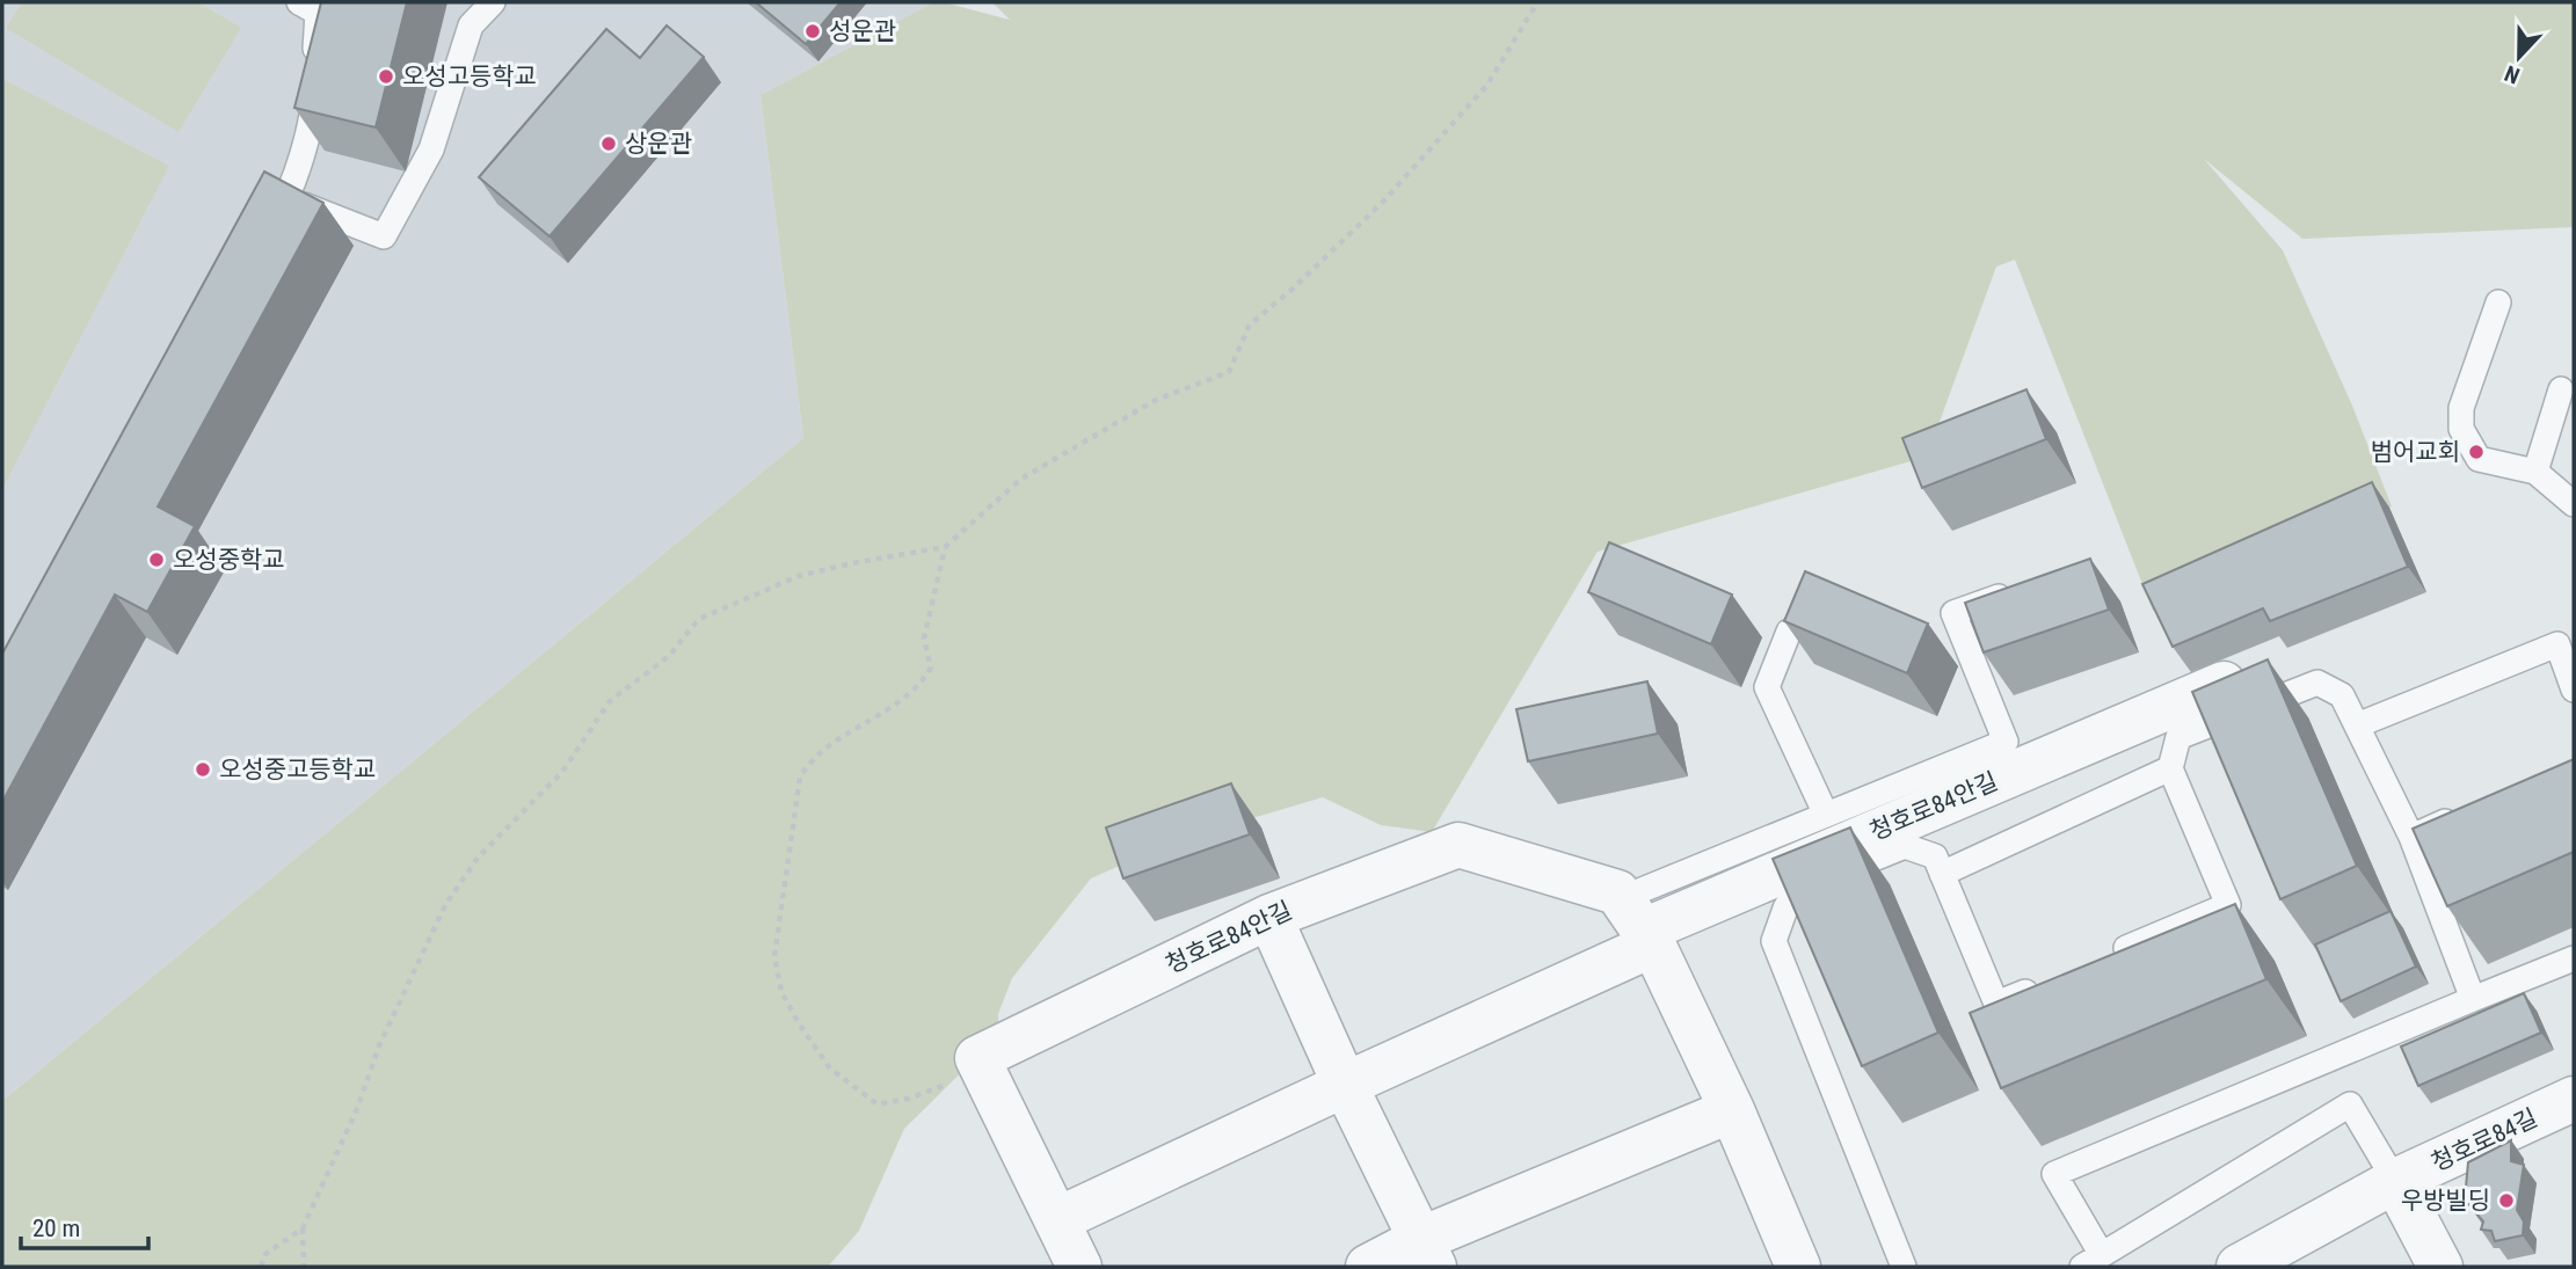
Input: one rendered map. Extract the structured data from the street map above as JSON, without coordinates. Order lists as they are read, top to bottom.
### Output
{
  "streets": {
    "street": ["청호로84안길", "청호로84길"]
  },
  "places": [
    "성운관",
    "오성고등학교",
    "상운관",
    "범어교회",
    "오성중학교",
    "오성중고등학교",
    "우방빌딩"
  ],
  "scale_bar": "20 m",
  "north": "bottom"
}
